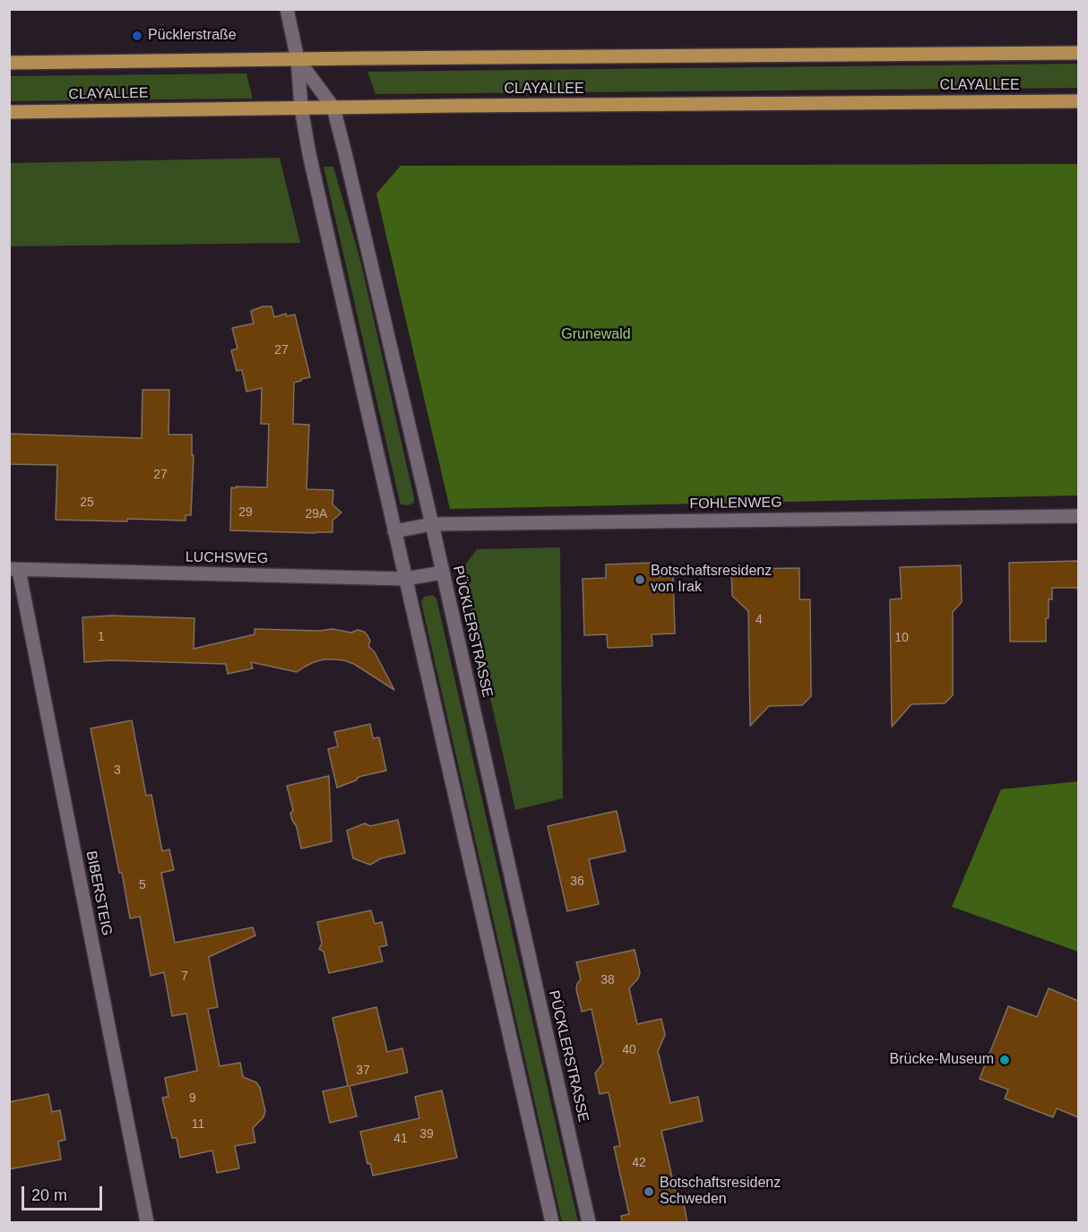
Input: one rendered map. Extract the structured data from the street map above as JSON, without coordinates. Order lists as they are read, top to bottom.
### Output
{
  "streets": {
    "main road": ["CLAYALLEE"],
    "street": [
      "FOHLENWEG",
      "LUCHSWEG",
      "PÜCKLERSTRASSE",
      "BIBERSTEIG"
    ]
  },
  "crossings": [
    ["CLAYALLEE", "PÜCKLERSTRASSE"],
    ["FOHLENWEG", "PÜCKLERSTRASSE"],
    ["LUCHSWEG", "PÜCKLERSTRASSE"],
    ["LUCHSWEG", "BIBERSTEIG"]
  ],
  "parks": ["Grunewald"],
  "places": [
    "Pücklerstraße",
    "Botschaftsresidenz von Irak",
    "Brücke-Museum",
    "Botschaftsresidenz Schweden"
  ],
  "house_numbers": [
    "27",
    "27",
    "25",
    "29",
    "29A",
    "4",
    "1",
    "10",
    "3",
    "36",
    "5",
    "7",
    "38",
    "40",
    "37",
    "9",
    "11",
    "39",
    "41",
    "42"
  ],
  "scale_bar": "20 m"
}
